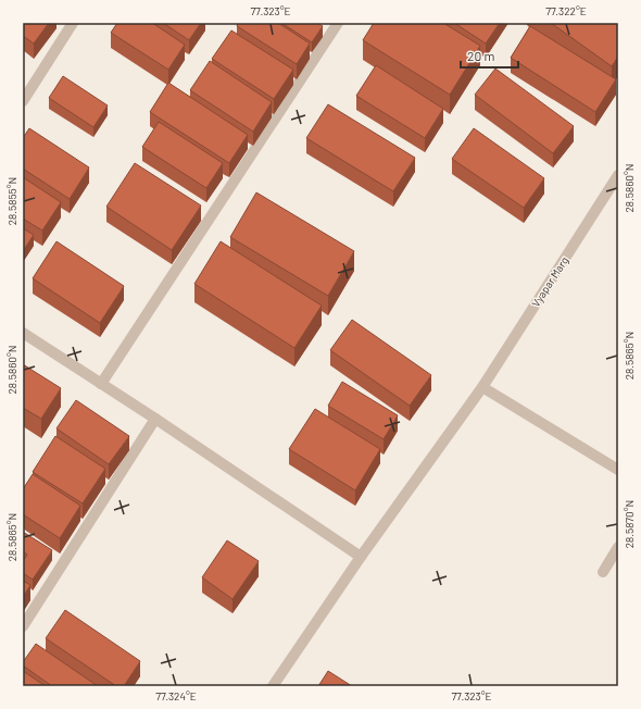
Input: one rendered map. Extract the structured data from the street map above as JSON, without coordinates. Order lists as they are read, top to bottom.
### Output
{
  "streets": {
    "street": ["Vyapar Marg"]
  },
  "scale_bar": "20 m",
  "coordinates": [
    "77.323°E",
    "77.322°E",
    "28.5860°N",
    "28.5855°N",
    "28.5865°N",
    "28.5870°N",
    "77.324°E"
  ]
}
